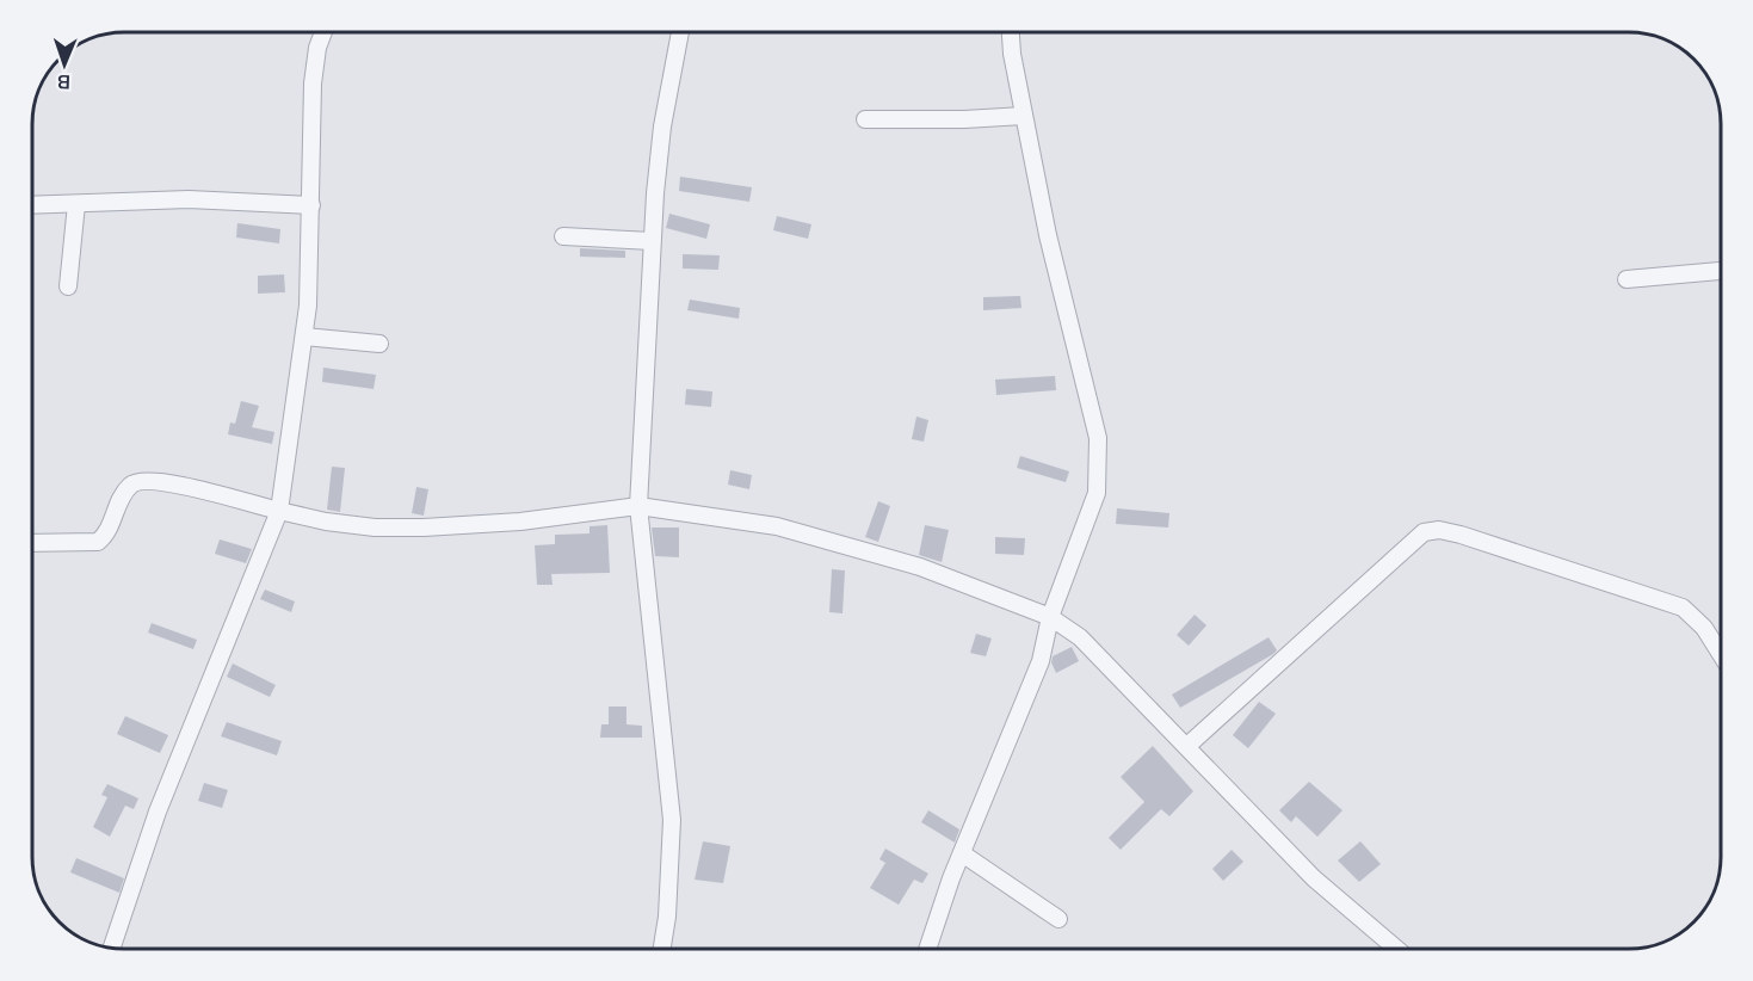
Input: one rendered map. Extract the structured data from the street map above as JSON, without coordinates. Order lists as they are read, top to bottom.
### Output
{
  "north": "bottom"
}
